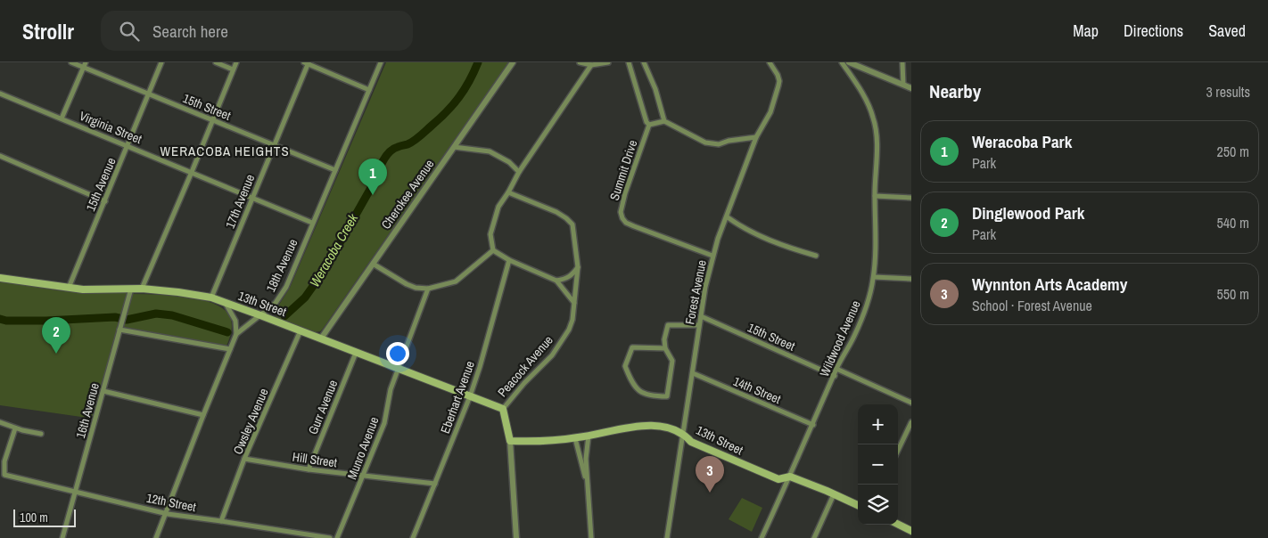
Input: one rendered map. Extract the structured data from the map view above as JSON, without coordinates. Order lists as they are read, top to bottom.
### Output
{
  "streets": {
    "main road": ["13th Street", "Peacock Avenue"],
    "street": [
      "15th Street",
      "Virginia Street",
      "Summit Drive",
      "15th Avenue",
      "Cherokee Avenue",
      "17th Avenue",
      "18th Avenue",
      "Forest Avenue",
      "Wildwood Avenue",
      "14th Street",
      "Eberhart Avenue",
      "Gurr Avenue",
      "16th Avenue",
      "Owsley Avenue",
      "Munro Avenue",
      "Hill Street",
      "12th Street"
    ]
  },
  "crossings": [
    ["15th Street", "15th Avenue"],
    ["15th Street", "17th Avenue"],
    ["15th Street", "18th Avenue"],
    ["15th Street", "Forest Avenue"],
    ["15th Street", "Wildwood Avenue"],
    ["Virginia Street", "15th Avenue"],
    ["Virginia Street", "17th Avenue"],
    ["Virginia Street", "18th Avenue"],
    ["Summit Drive", "Forest Avenue"],
    ["15th Avenue", "13th Street"],
    ["Cherokee Avenue", "13th Street"],
    ["17th Avenue", "13th Street"],
    ["18th Avenue", "13th Street"],
    ["18th Avenue", "12th Street"],
    ["Forest Avenue", "13th Street"],
    ["Forest Avenue", "14th Street"],
    ["13th Street", "Wildwood Avenue"],
    ["13th Street", "Peacock Avenue"],
    ["13th Street", "Eberhart Avenue"],
    ["13th Street", "Gurr Avenue"],
    ["13th Street", "16th Avenue"],
    ["13th Street", "Owsley Avenue"],
    ["13th Street", "Munro Avenue"],
    ["Wildwood Avenue", "14th Street"],
    ["Eberhart Avenue", "Hill Street"],
    ["Gurr Avenue", "Hill Street"],
    ["16th Avenue", "12th Street"],
    ["Owsley Avenue", "Hill Street"],
    ["Owsley Avenue", "12th Street"],
    ["Munro Avenue", "Hill Street"]
  ],
  "districts": ["WERACOBA HEIGHTS"],
  "water": ["Weracoba Creek"],
  "scale_bar": "100 m",
  "page": {
    "header": "Strollr",
    "search": "Search here",
    "nav": ["Map", "Directions", "Saved"],
    "heading": ["Nearby", "3 results"],
    "list": [
      {
        "mark": "1",
        "name": "Weracoba Park",
        "note": "Park",
        "value": "250 m"
      },
      {
        "mark": "2",
        "name": "Dinglewood Park",
        "note": "Park",
        "value": "540 m"
      },
      {
        "mark": "3",
        "name": "Wynnton Arts Academy",
        "note": "School · Forest Avenue",
        "value": "550 m"
      }
    ],
    "pins": ["1", "2", "3"],
    "map_buttons": ["+", "−"],
    "scale": "100 m"
  }
}
